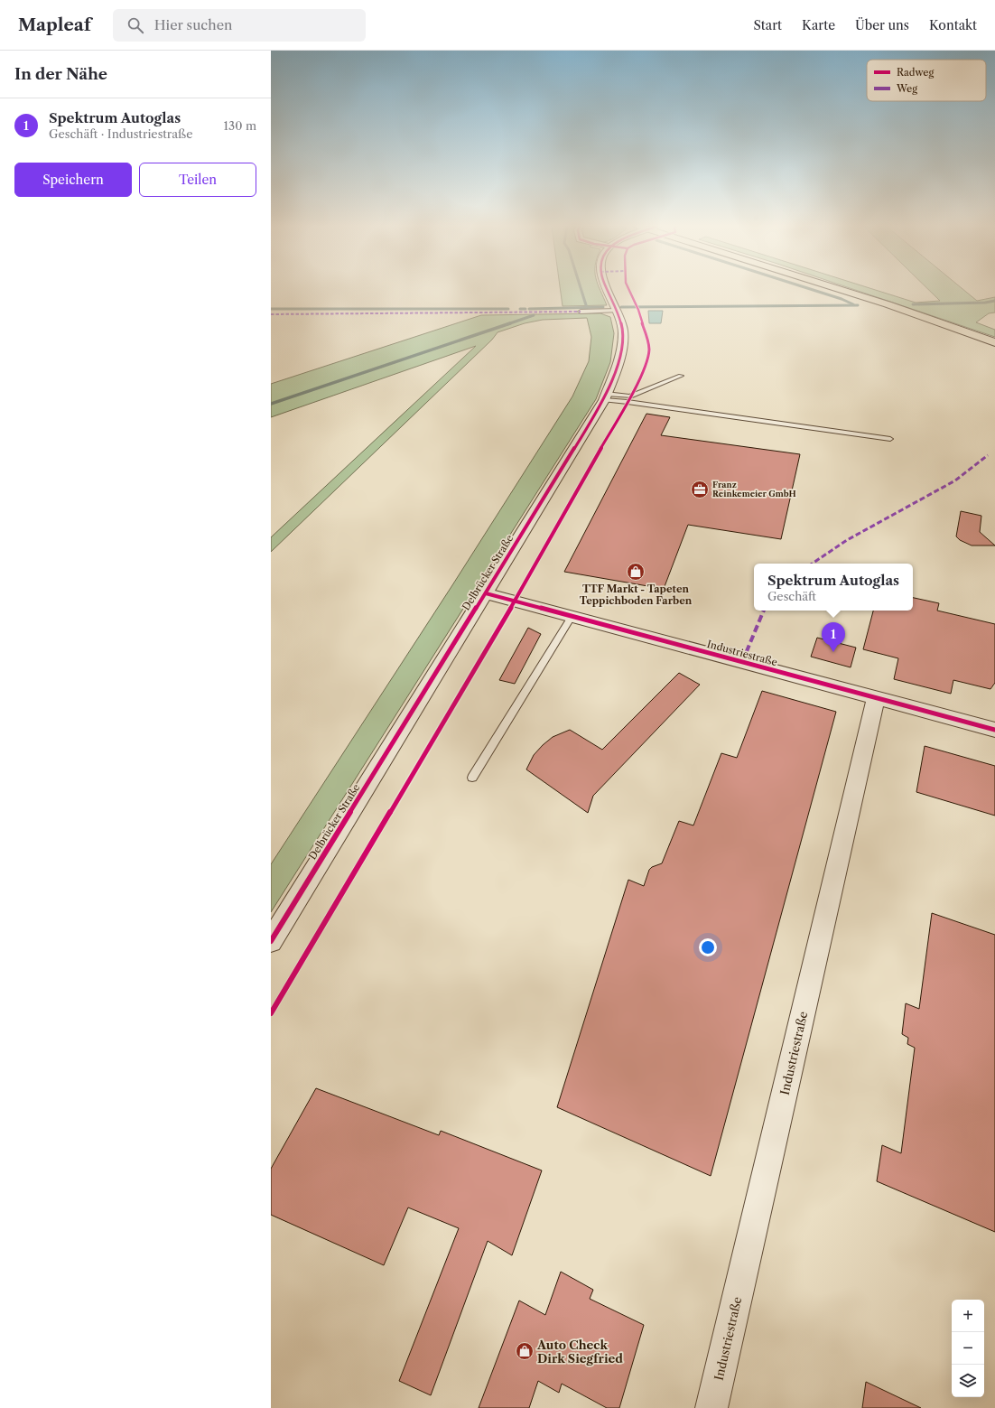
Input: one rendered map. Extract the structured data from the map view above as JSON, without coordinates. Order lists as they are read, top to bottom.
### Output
{
  "streets": {
    "street": ["Delbrücker Straße", "Industriestraße"]
  },
  "crossings": [
    ["Delbrücker Straße", "Industriestraße"]
  ],
  "places": {
    "office": ["Franz Reinkemeier GmbH"],
    "shop": ["TTF Markt - Tapeten Teppichboden Farben", "Auto Check Dirk Siegfried"]
  },
  "legend": ["Radweg", "Weg"],
  "page": {
    "header": "Mapleaf",
    "search": "Hier suchen",
    "nav": [
      "Start",
      "Karte",
      "Über uns",
      "Kontakt"
    ],
    "heading": "In der Nähe",
    "list": [
      {
        "mark": "1",
        "name": "Spektrum Autoglas",
        "note": "Geschäft · Industriestraße",
        "value": "130 m"
      }
    ],
    "buttons": ["Speichern", "Teilen"],
    "popup": ["Spektrum Autoglas", "Geschäft"],
    "pins": "1",
    "map_buttons": ["+", "−"]
  }
}
